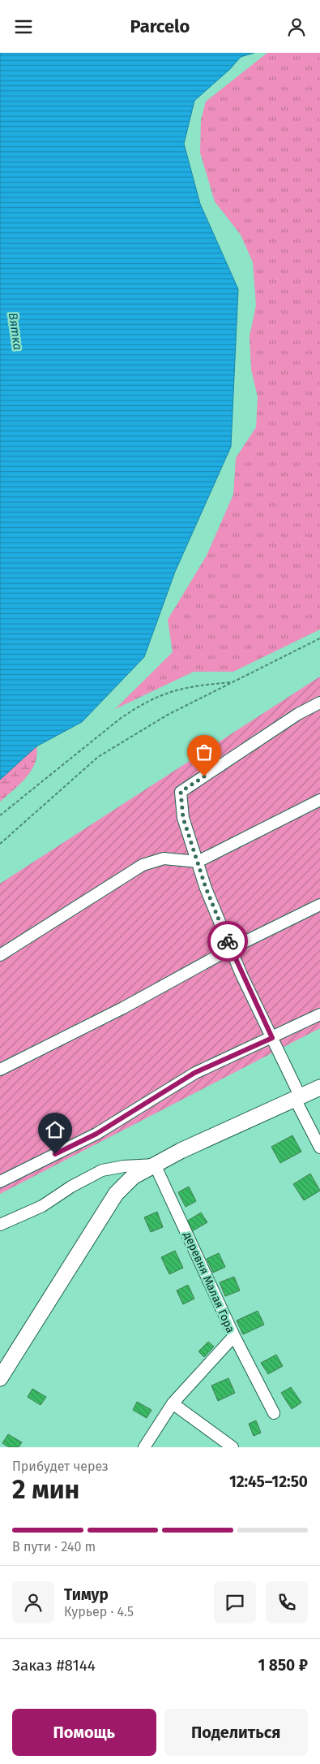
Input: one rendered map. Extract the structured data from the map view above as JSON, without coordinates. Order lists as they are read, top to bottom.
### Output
{
  "streets": {
    "street": ["деревня Малая Гора"]
  },
  "water": ["Вятка"],
  "page": {
    "header": "Parcelo",
    "heading": ["2 мин", "Прибудет через", "12:45–12:50"],
    "panel": [
      "Тимур",
      "Курьер · 4.5",
      "Заказ #8144",
      "1 850 ₽"
    ],
    "bar": "В пути · 240 m",
    "buttons": ["Помощь", "Поделиться"]
  }
}
